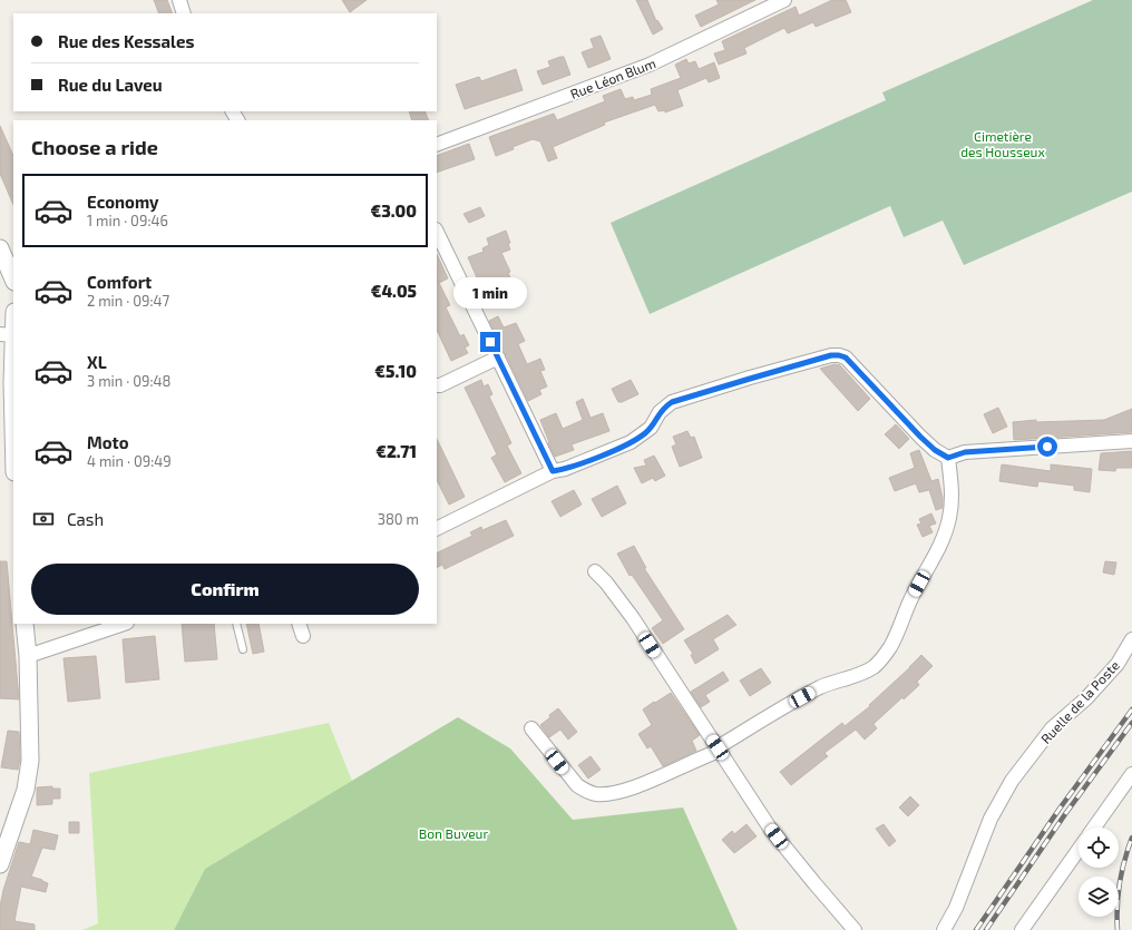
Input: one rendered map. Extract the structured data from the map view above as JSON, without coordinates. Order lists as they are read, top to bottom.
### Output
{
  "streets": {
    "street": ["Rue Léon Blum", "Ruelle de la Poste"]
  },
  "parks": ["Cimetière des Housseux", "Bon Buveur"],
  "page": {
    "banner": ["Rue des Kessales", "Rue du Laveu"],
    "heading": "Choose a ride",
    "list": [
      {
        "name": "Economy",
        "note": "1 min · 09:46",
        "value": "€3.00"
      },
      {
        "name": "Comfort",
        "note": "2 min · 09:47",
        "value": "€4.05"
      },
      {
        "name": "XL",
        "note": "3 min · 09:48",
        "value": "€5.10"
      },
      {
        "name": "Moto",
        "note": "4 min · 09:49",
        "value": "€2.71"
      }
    ],
    "bubble": "1 min",
    "pay": ["Cash", "380 m"],
    "buttons": "Confirm"
  }
}
